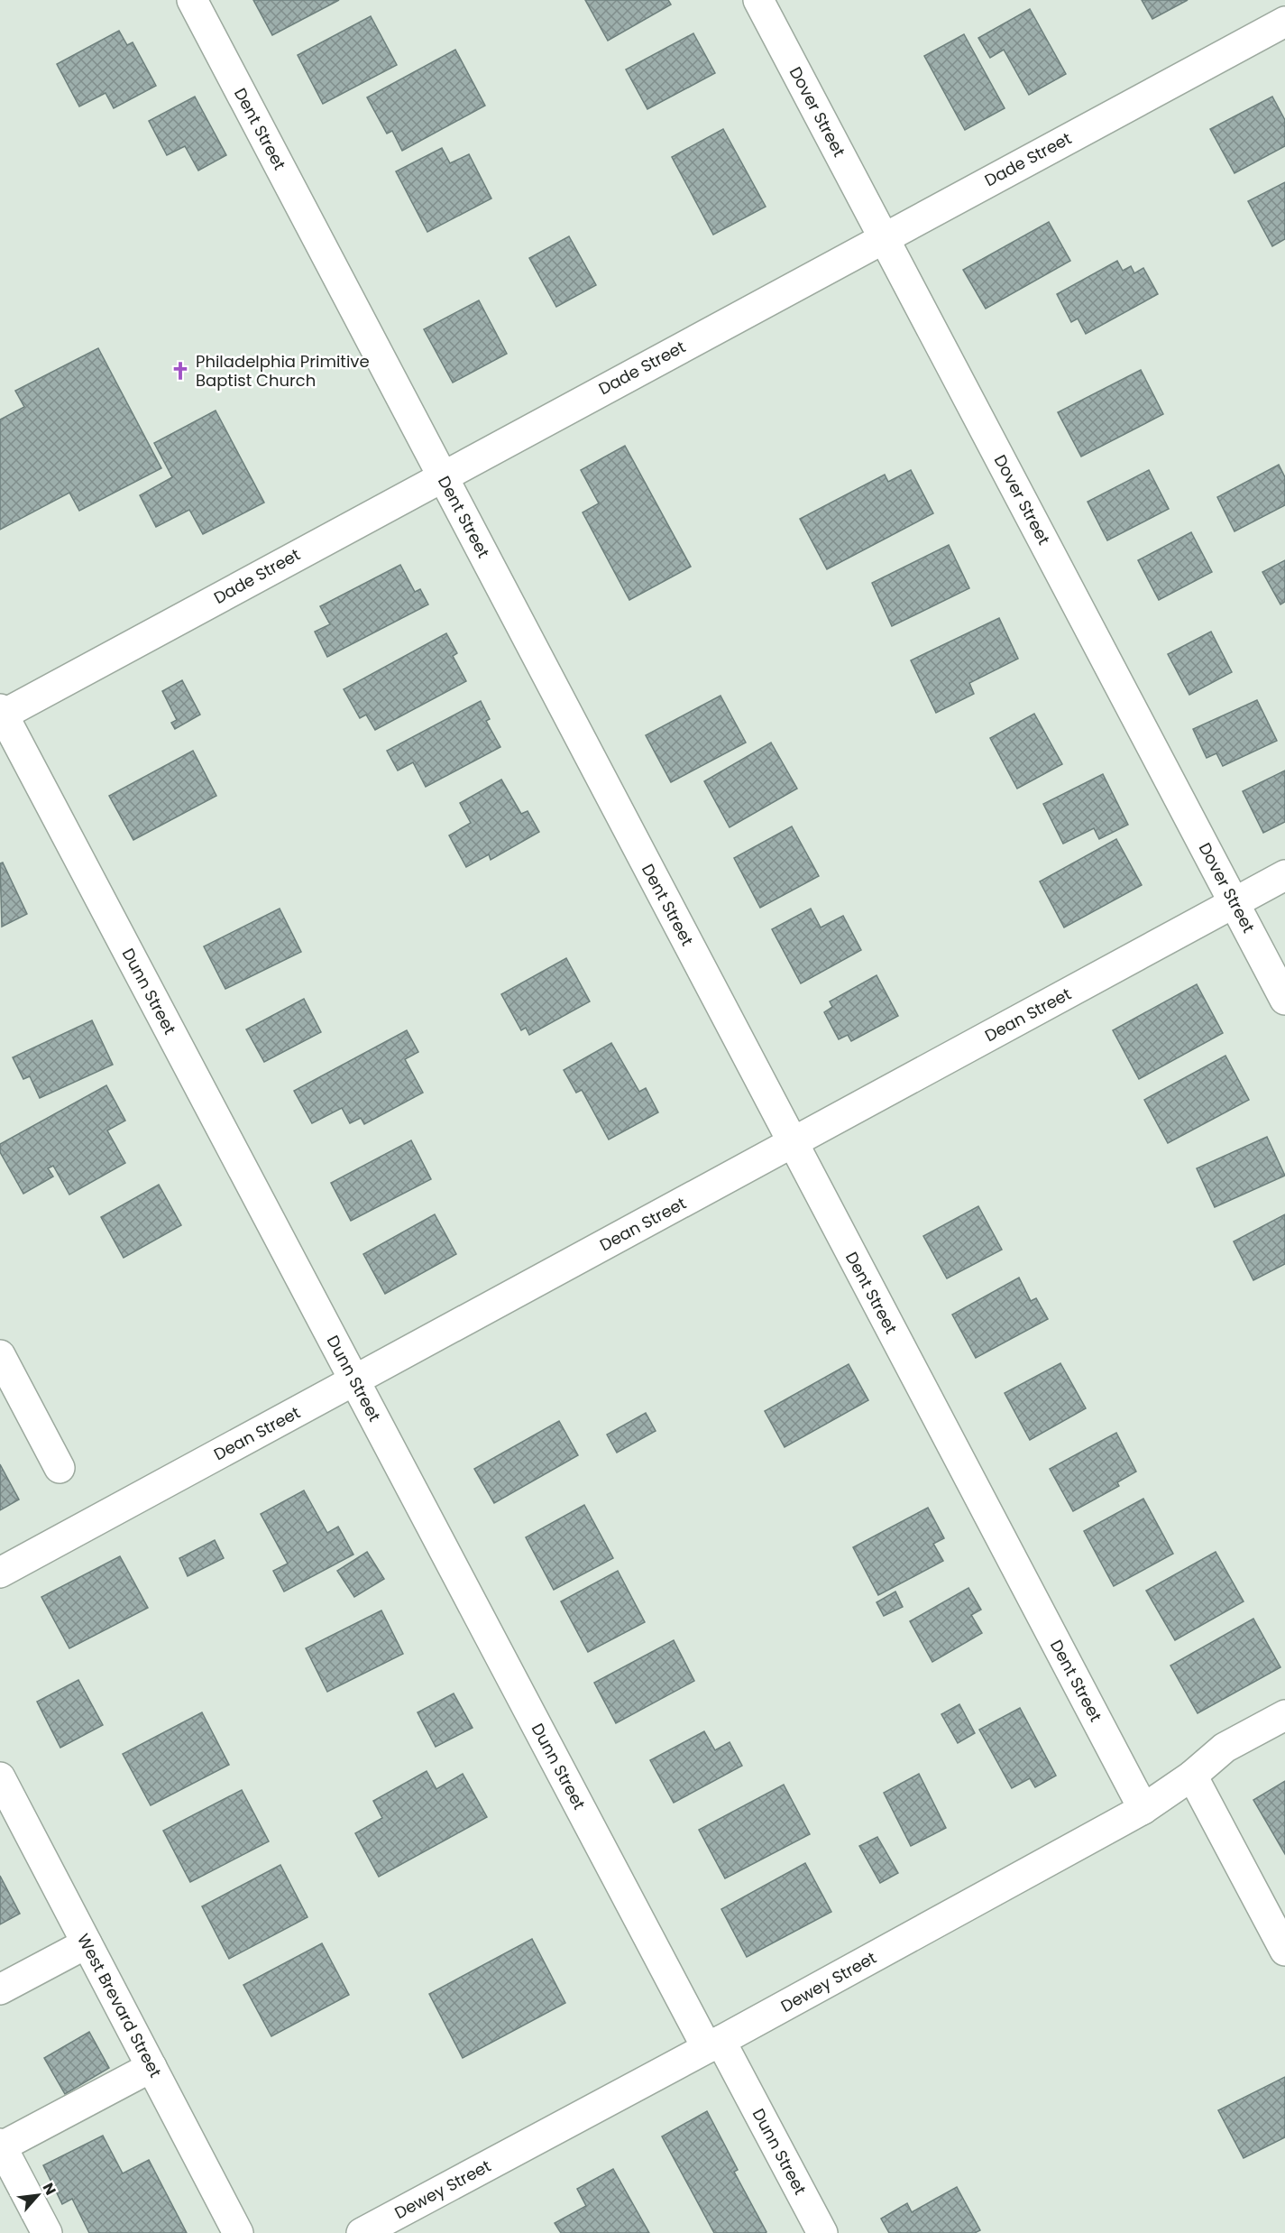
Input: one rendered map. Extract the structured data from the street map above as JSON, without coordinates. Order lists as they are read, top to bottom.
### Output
{
  "streets": {
    "street": [
      "Dover Street",
      "Dent Street",
      "Dade Street",
      "Dunn Street",
      "Dean Street",
      "Dewey Street",
      "West Brevard Street"
    ]
  },
  "crossings": [
    ["Dover Street", "Dade Street"],
    ["Dover Street", "Dean Street"],
    ["Dent Street", "Dade Street"],
    ["Dent Street", "Dean Street"],
    ["Dent Street", "Dewey Street"],
    ["Dade Street", "Dunn Street"],
    ["Dunn Street", "Dean Street"],
    ["Dunn Street", "Dewey Street"]
  ],
  "places": {
    "church": ["Philadelphia Primitive Baptist Church"]
  },
  "north": "top right"
}
